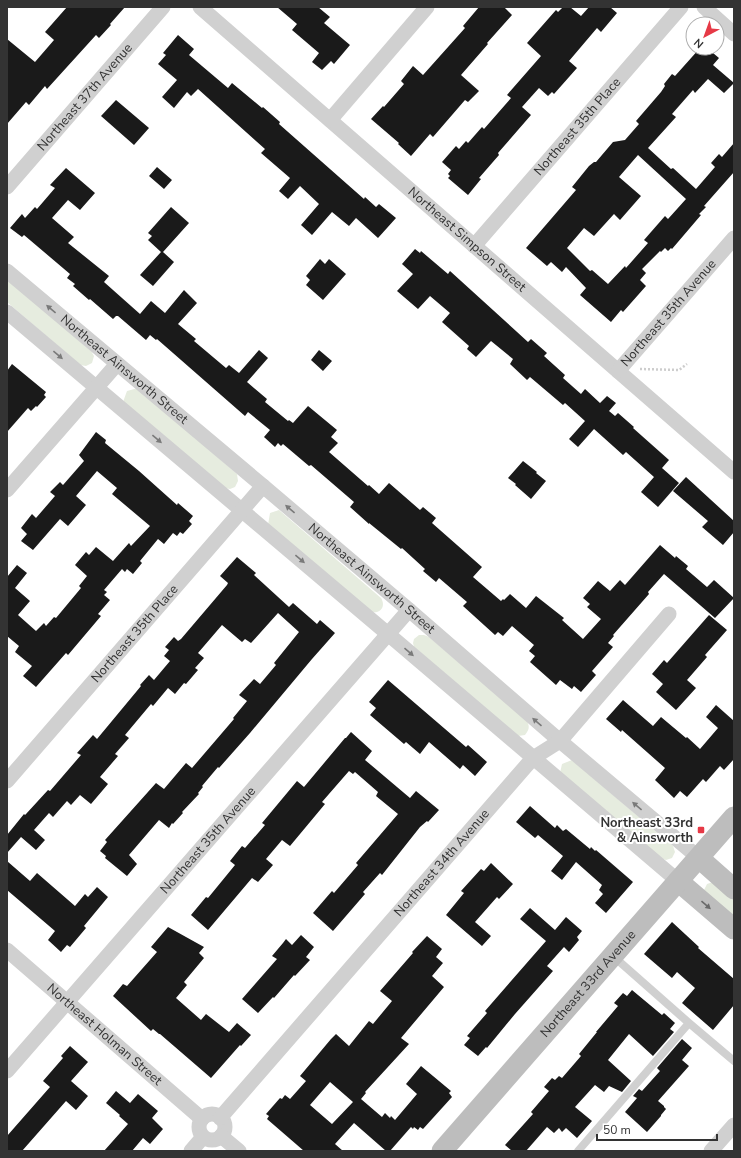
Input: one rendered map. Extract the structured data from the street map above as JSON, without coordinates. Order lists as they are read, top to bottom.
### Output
{
  "streets": {
    "main road": ["Northeast Ainsworth Street", "Northeast 33rd Avenue"],
    "street": [
      "Northeast 37th Avenue",
      "Northeast 35th Place",
      "Northeast Simpson Street",
      "Northeast 35th Avenue",
      "Northeast 34th Avenue",
      "Northeast Holman Street"
    ]
  },
  "crossings": [
    ["Northeast 35th Place", "Northeast Simpson Street"],
    ["Northeast 35th Place", "Northeast Ainsworth Street"],
    ["Northeast Simpson Street", "Northeast 35th Avenue"],
    ["Northeast 35th Avenue", "Northeast Ainsworth Street"],
    ["Northeast 35th Avenue", "Northeast Holman Street"],
    ["Northeast Ainsworth Street", "Northeast 34th Avenue"],
    ["Northeast Ainsworth Street", "Northeast 33rd Avenue"],
    ["Northeast 34th Avenue", "Northeast Holman Street"]
  ],
  "places": {
    "transit": ["Northeast 33rd & Ainsworth"]
  },
  "scale_bar": "50 m",
  "north": "bottom left"
}
